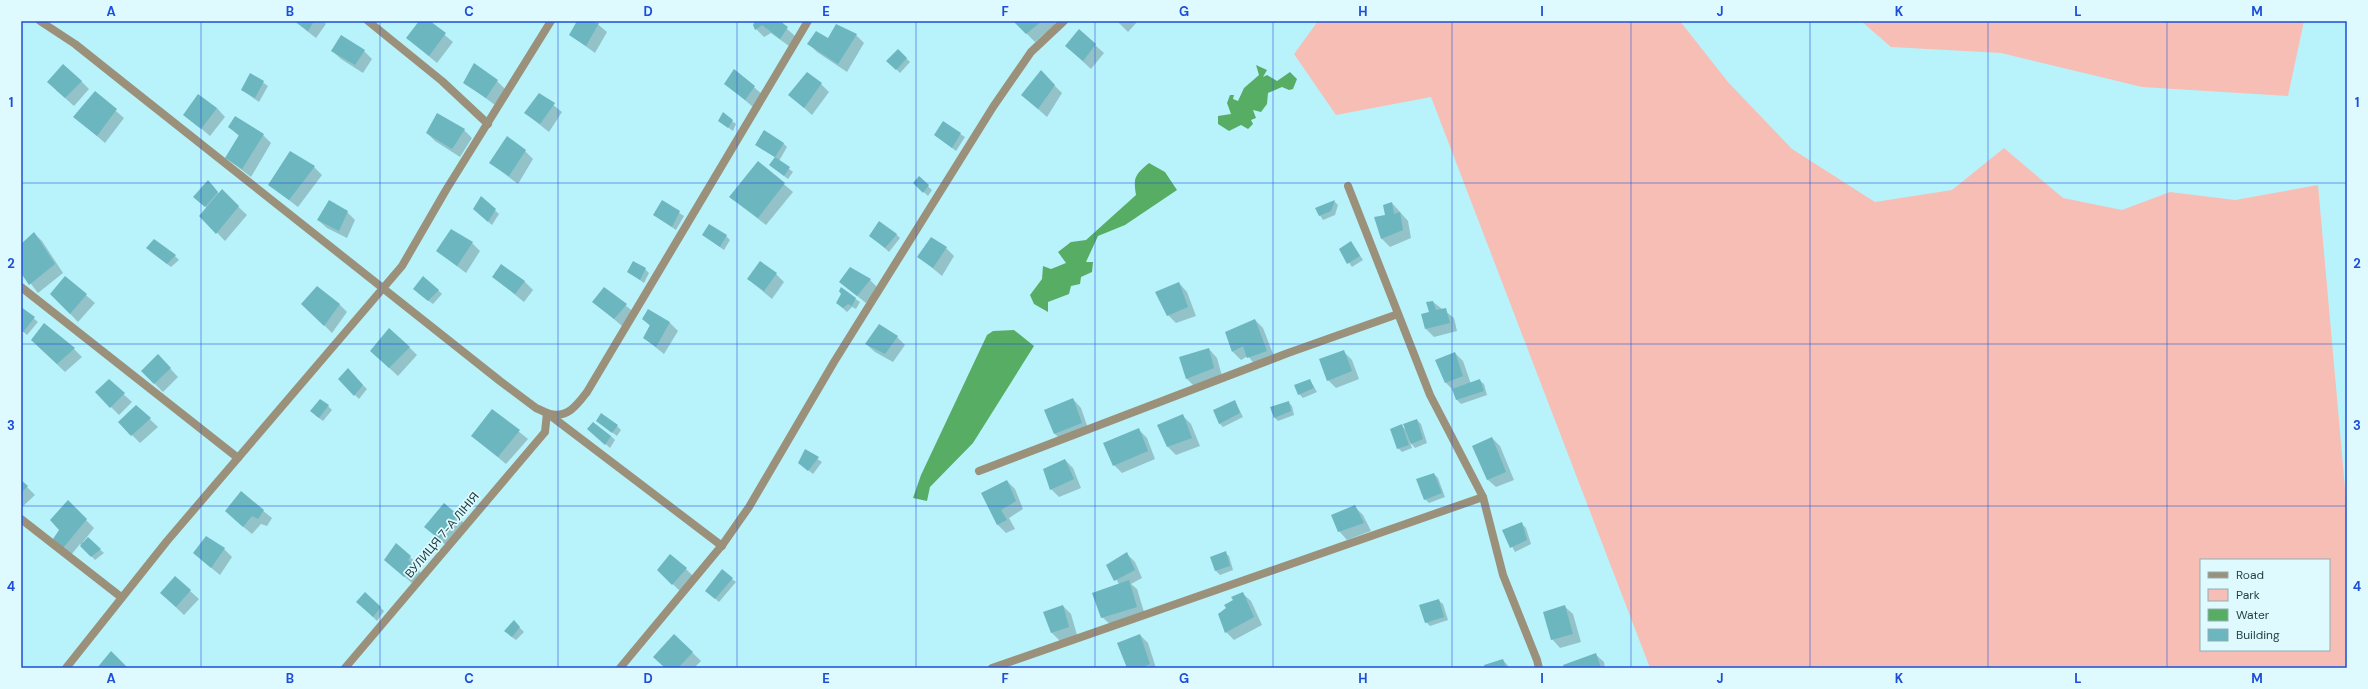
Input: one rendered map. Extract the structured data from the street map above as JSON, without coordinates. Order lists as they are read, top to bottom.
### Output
{
  "streets": {
    "street": ["ВУЛИЦЯ 7-А ЛІНІЯ"]
  },
  "legend": [
    "Road",
    "Park",
    "Water",
    "Building"
  ],
  "grid": {
    "columns": [
      "A",
      "B",
      "C",
      "D",
      "E",
      "F",
      "G",
      "H",
      "I",
      "J",
      "K",
      "L",
      "M"
    ],
    "rows": [
      "1",
      "2",
      "3",
      "4"
    ]
  }
}
